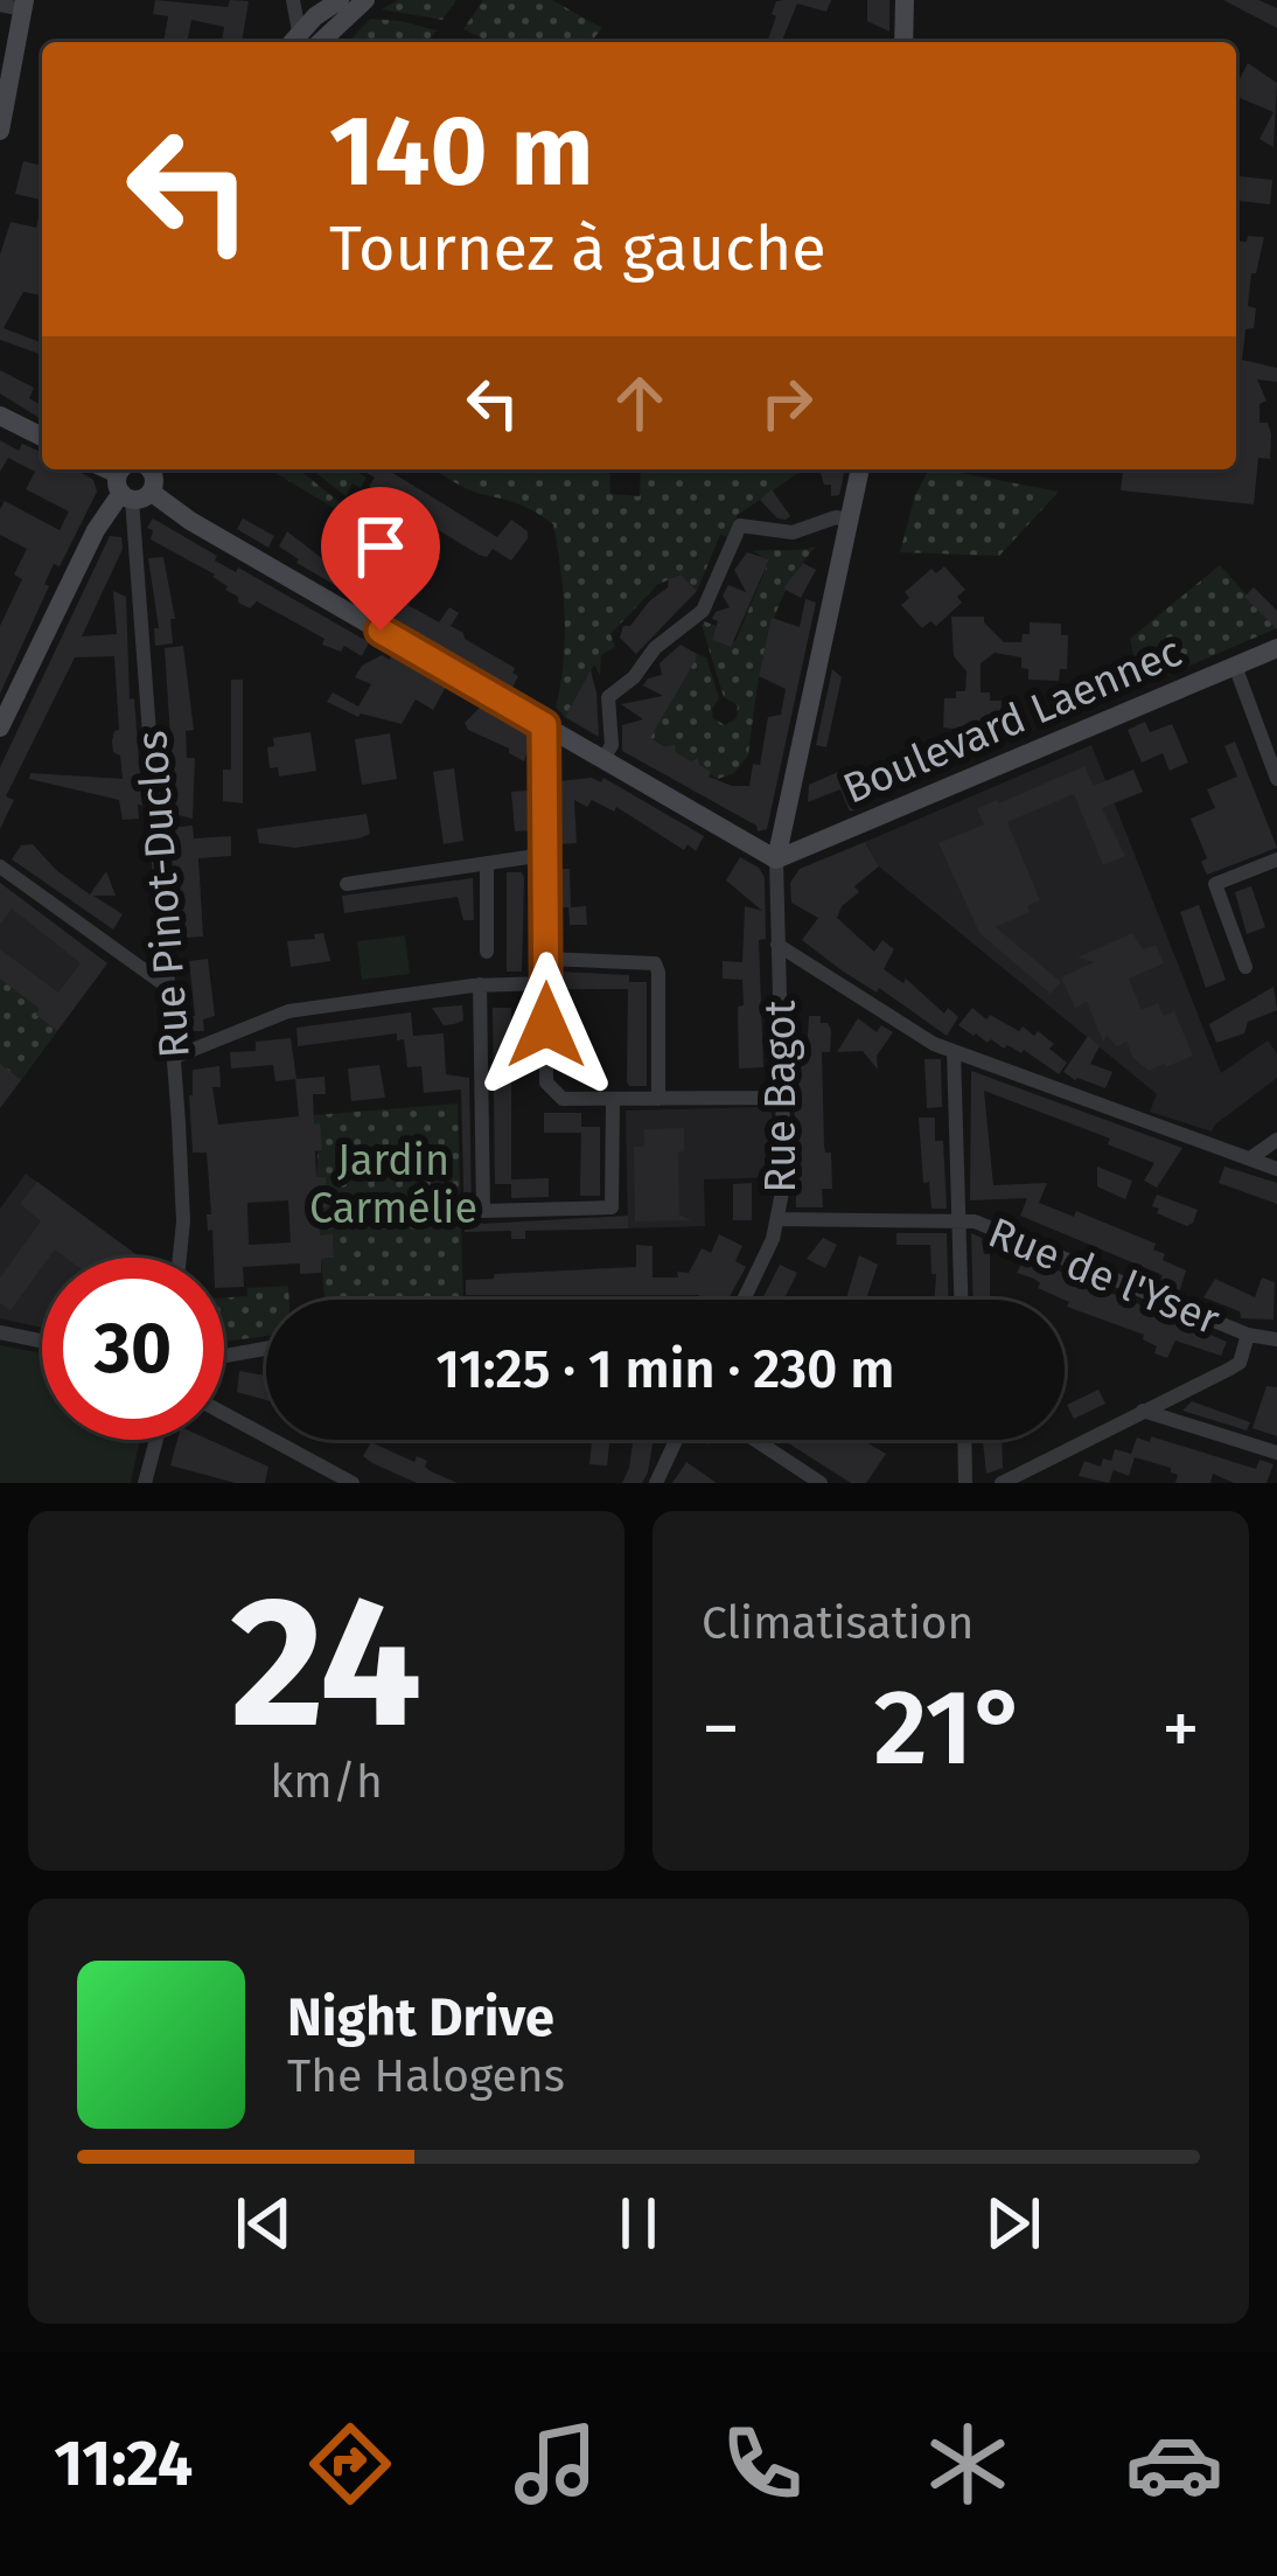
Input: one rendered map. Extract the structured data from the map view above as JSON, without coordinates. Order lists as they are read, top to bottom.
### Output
{
  "streets": {
    "street": [
      "Boulevard Laennec",
      "Rue Pinot-Duclos",
      "Rue Bagot",
      "Rue de l'Yser"
    ]
  },
  "crossings": [
    ["Boulevard Laennec", "Rue Bagot"],
    ["Rue Bagot", "Rue de l'Yser"]
  ],
  "parks": ["Jardin Carmélie"],
  "page": {
    "turn": ["140 m", "Tournez à gauche"],
    "limit": "30",
    "trip": "11:25 · 1 min · 230 m",
    "tile": [
      ["24", "km/h"],
      "Climatisation"
    ],
    "heat": ["−", "21°", "+"],
    "song": ["Night Drive", "The Halogens"],
    "tabs": "11:24"
  }
}
